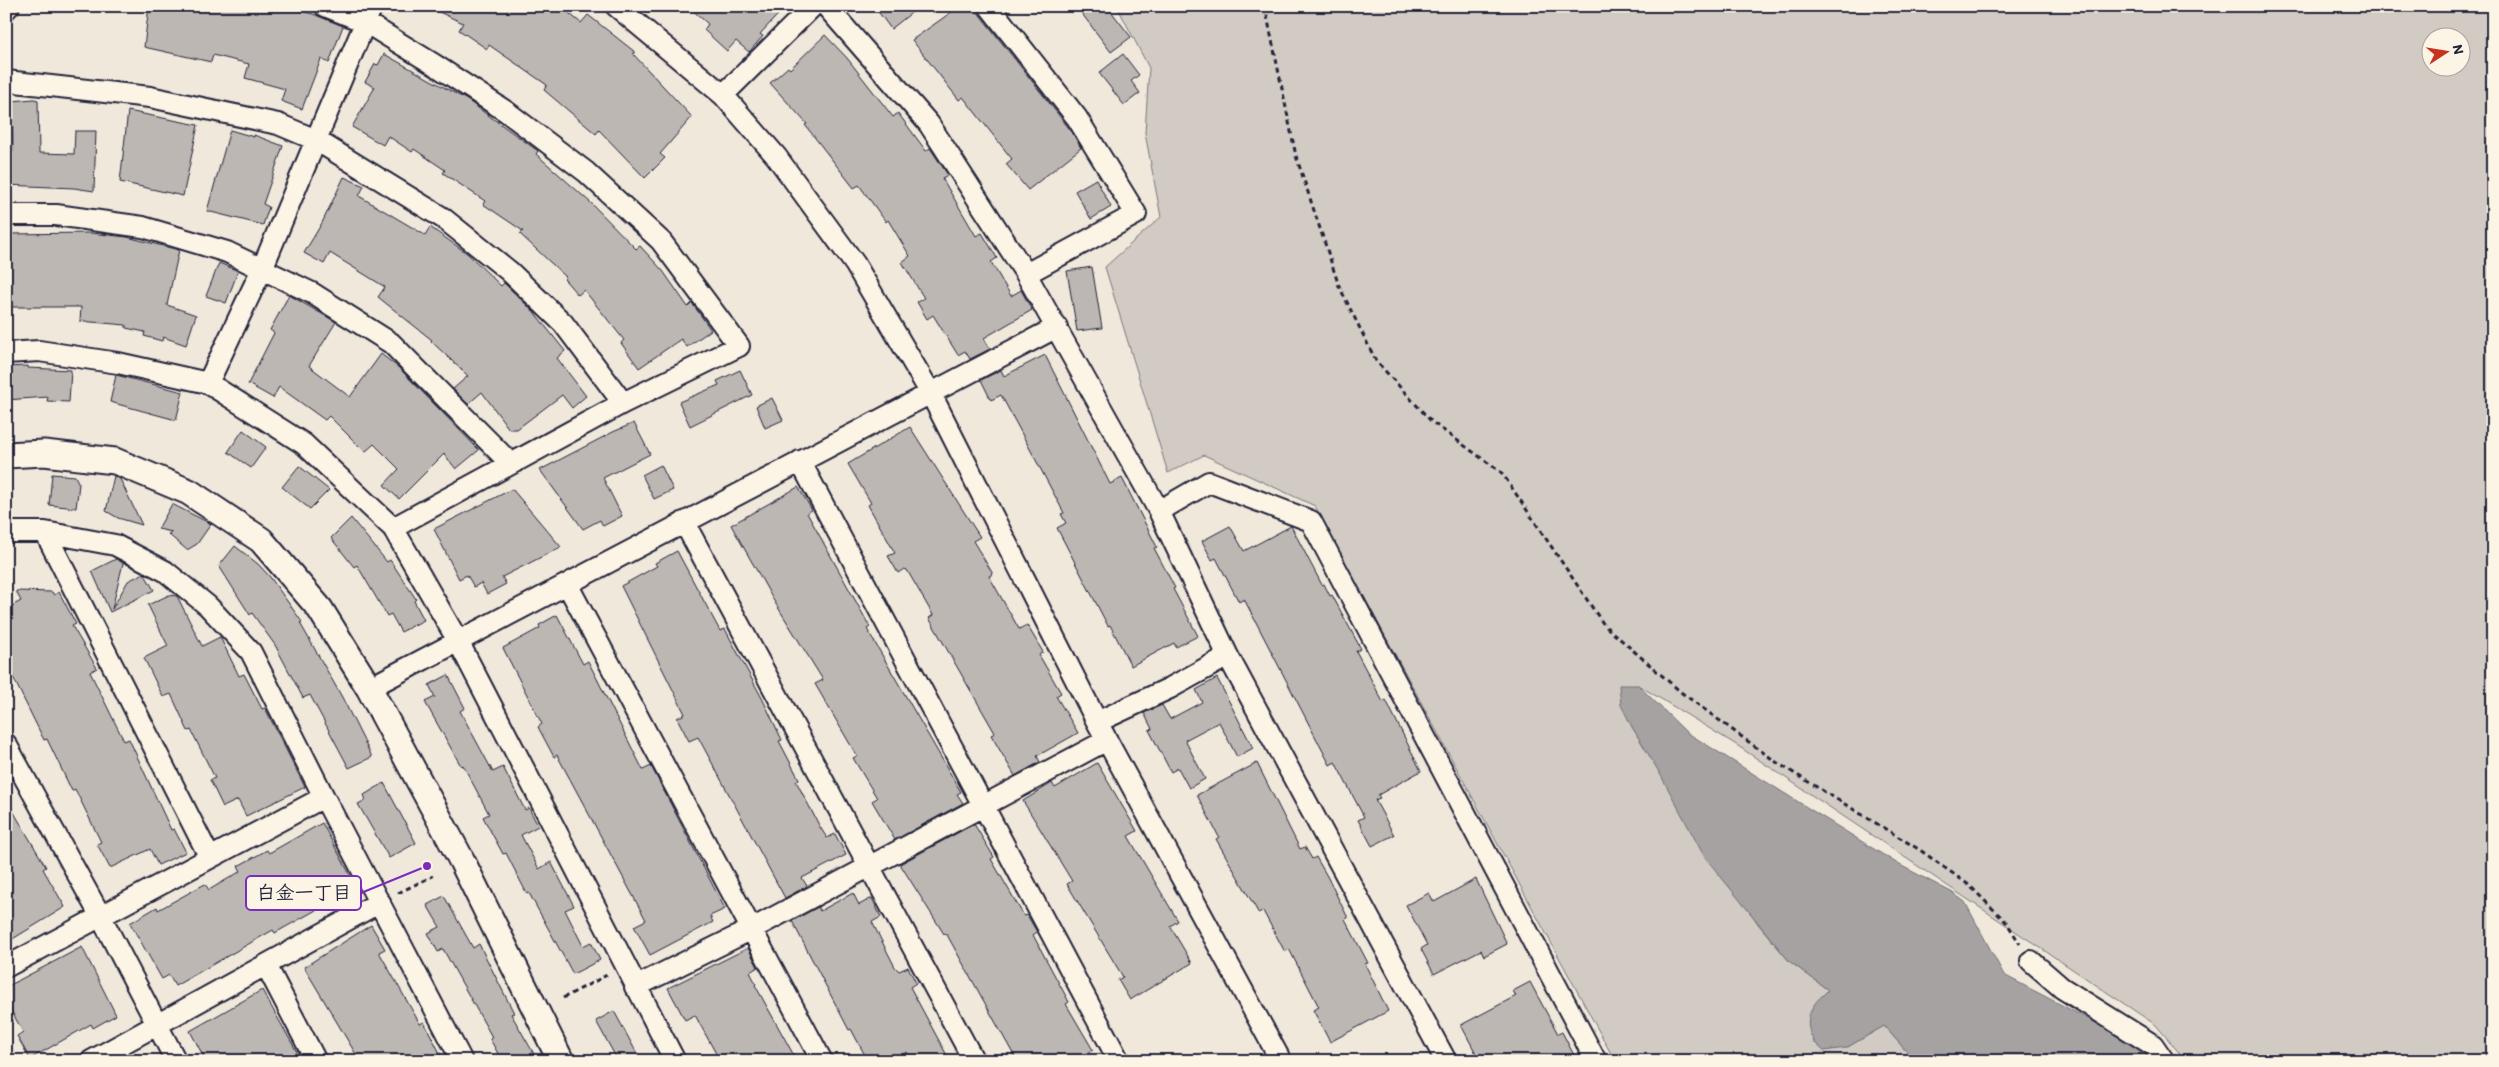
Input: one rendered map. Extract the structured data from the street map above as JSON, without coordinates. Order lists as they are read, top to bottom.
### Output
{
  "places": ["白金一丁目"],
  "north": "right"
}
